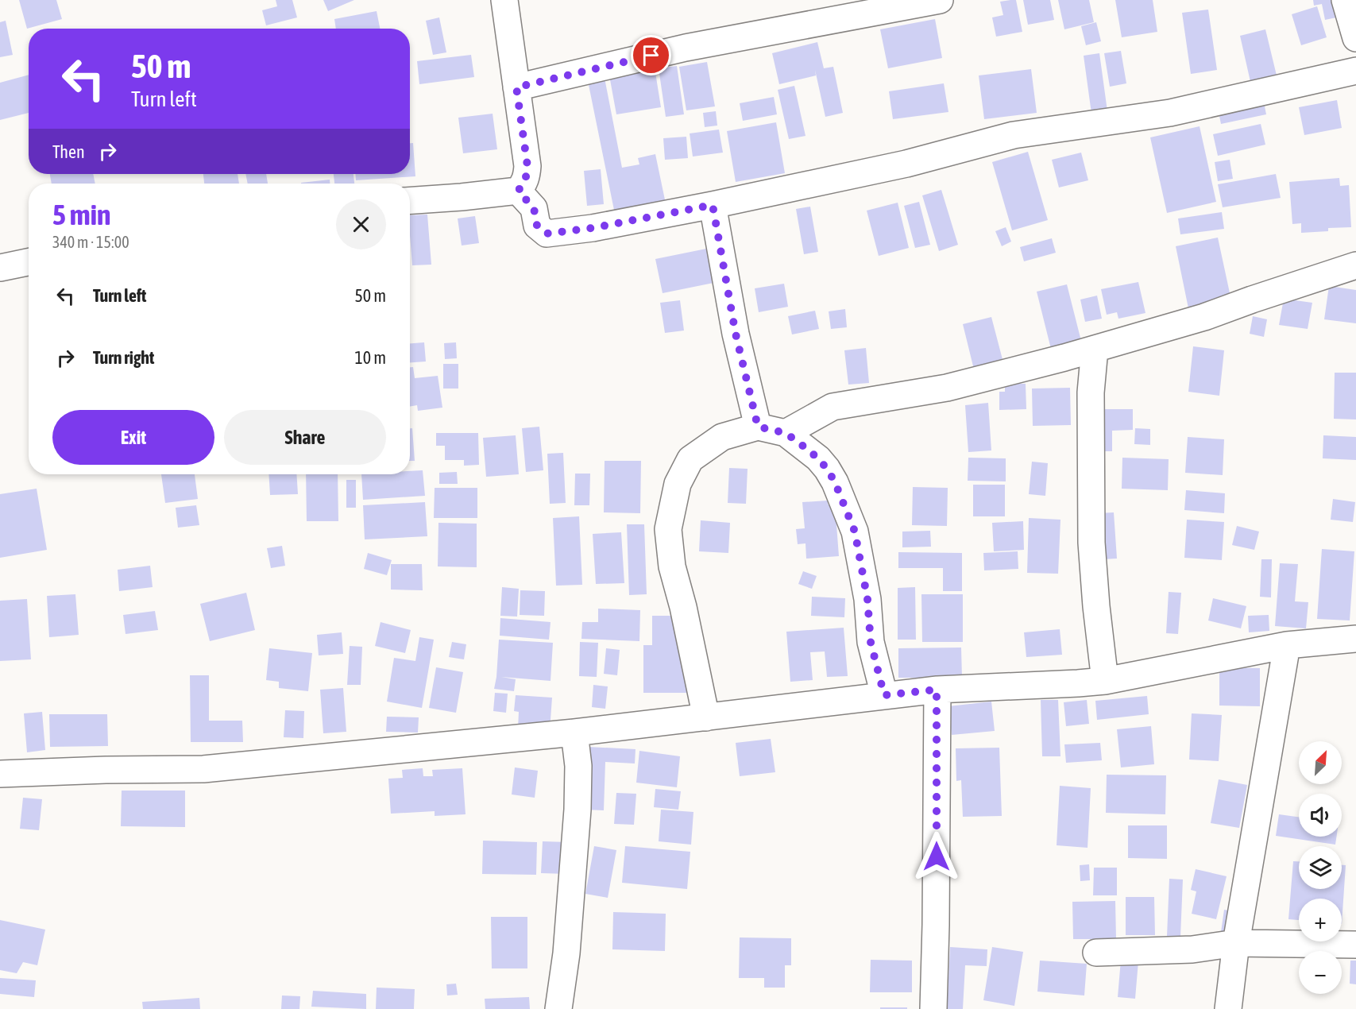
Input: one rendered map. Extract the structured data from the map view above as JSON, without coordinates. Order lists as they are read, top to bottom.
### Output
{
  "north": "top right",
  "page": {
    "turn": ["50 m", "Turn left"],
    "then": "Then",
    "heading": ["5 min", "340 m · 15:00"],
    "list": [
      {
        "name": "Turn left",
        "value": "50 m"
      },
      {
        "name": "Turn right",
        "value": "10 m"
      }
    ],
    "buttons": ["Exit", "Share"],
    "map_buttons": ["+", "−"]
  }
}
